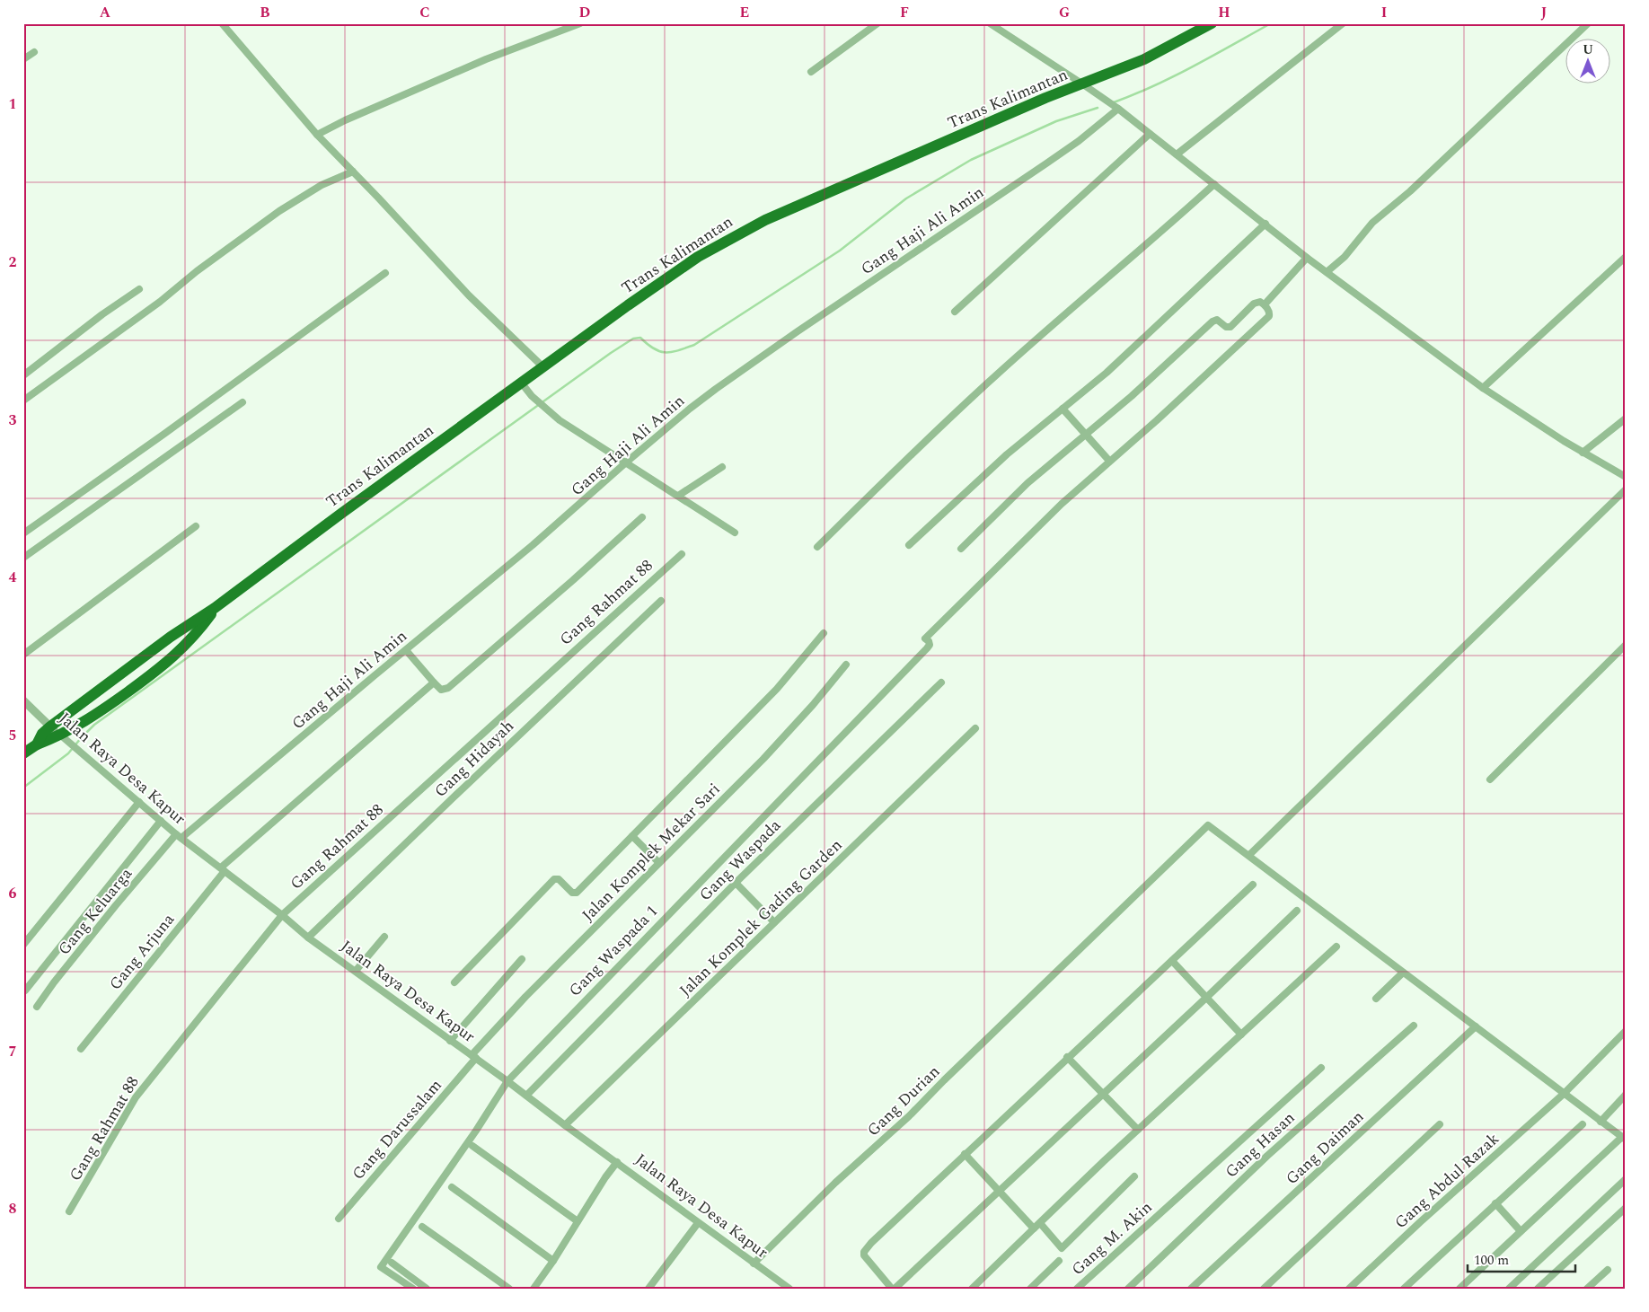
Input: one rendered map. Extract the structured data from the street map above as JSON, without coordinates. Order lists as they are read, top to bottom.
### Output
{
  "streets": {
    "highway": ["Trans Kalimantan"],
    "street": [
      "Gang Haji Ali Amin",
      "Gang Rahmat 88",
      "Gang Hidayah",
      "Jalan Raya Desa Kapur",
      "Jalan Komplek Mekar Sari",
      "Gang Waspada",
      "Gang Keluarga",
      "Jalan Komplek Gading Garden",
      "Gang Waspada 1",
      "Gang Arjuna",
      "Gang Durian",
      "Gang Darussalam",
      "Gang Hasan",
      "Gang Daiman",
      "Gang Abdul Razak",
      "Gang M. Akin"
    ]
  },
  "crossings": [
    ["Trans Kalimantan", "Jalan Raya Desa Kapur"],
    ["Gang Haji Ali Amin", "Jalan Raya Desa Kapur"],
    ["Gang Haji Ali Amin", "Gang Keluarga"],
    ["Gang Rahmat 88", "Jalan Raya Desa Kapur"],
    ["Gang Hidayah", "Jalan Raya Desa Kapur"],
    ["Jalan Raya Desa Kapur", "Jalan Komplek Mekar Sari"],
    ["Jalan Raya Desa Kapur", "Gang Waspada"],
    ["Jalan Raya Desa Kapur", "Gang Keluarga"],
    ["Jalan Raya Desa Kapur", "Jalan Komplek Gading Garden"],
    ["Jalan Raya Desa Kapur", "Gang Waspada 1"],
    ["Jalan Raya Desa Kapur", "Gang Arjuna"],
    ["Jalan Raya Desa Kapur", "Gang Durian"],
    ["Jalan Raya Desa Kapur", "Gang Darussalam"],
    ["Jalan Komplek Mekar Sari", "Gang Darussalam"]
  ],
  "scale_bar": "100 m",
  "north": "top",
  "grid": {
    "columns": [
      "A",
      "B",
      "C",
      "D",
      "E",
      "F",
      "G",
      "H",
      "I",
      "J"
    ],
    "rows": [
      "1",
      "2",
      "3",
      "4",
      "5",
      "6",
      "7",
      "8"
    ]
  }
}
